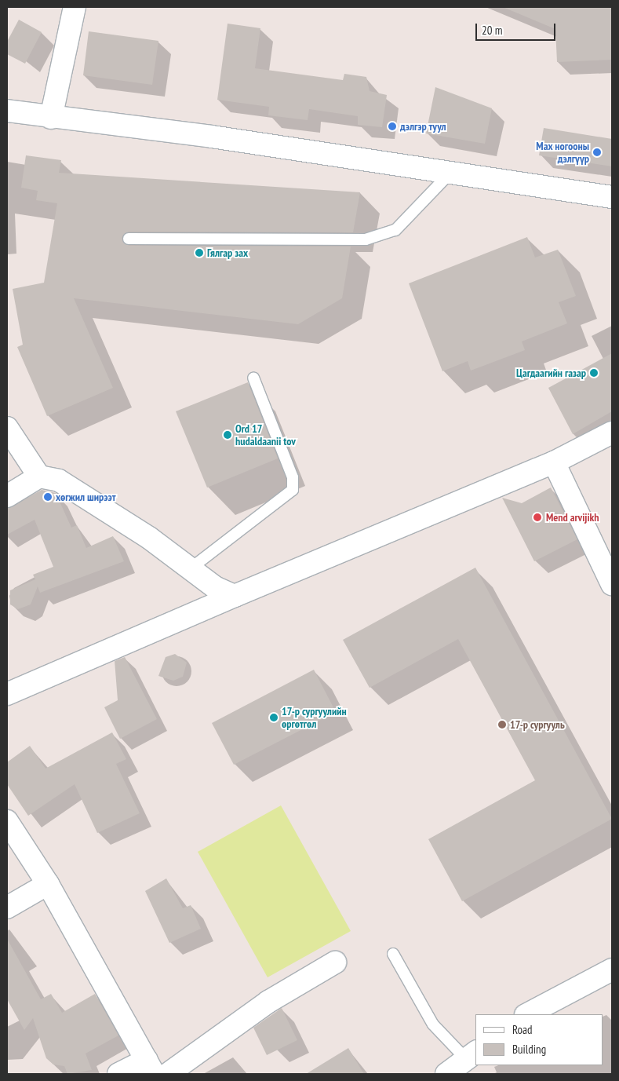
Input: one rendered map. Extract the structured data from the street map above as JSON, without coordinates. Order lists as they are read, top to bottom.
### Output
{
  "places": [
    "дэлгэр туул",
    "Мах ногооны дэлгүүр",
    "Гялгар зах",
    "Цагдаагийн газар",
    "Ord 17 hudaldaanii tov",
    "хөгжил ширээт",
    "Mend arvijikh",
    "17-р сургуулийн өргөтгөл",
    "17-р сургууль"
  ],
  "legend": ["Road", "Building"],
  "scale_bar": "20 m"
}
